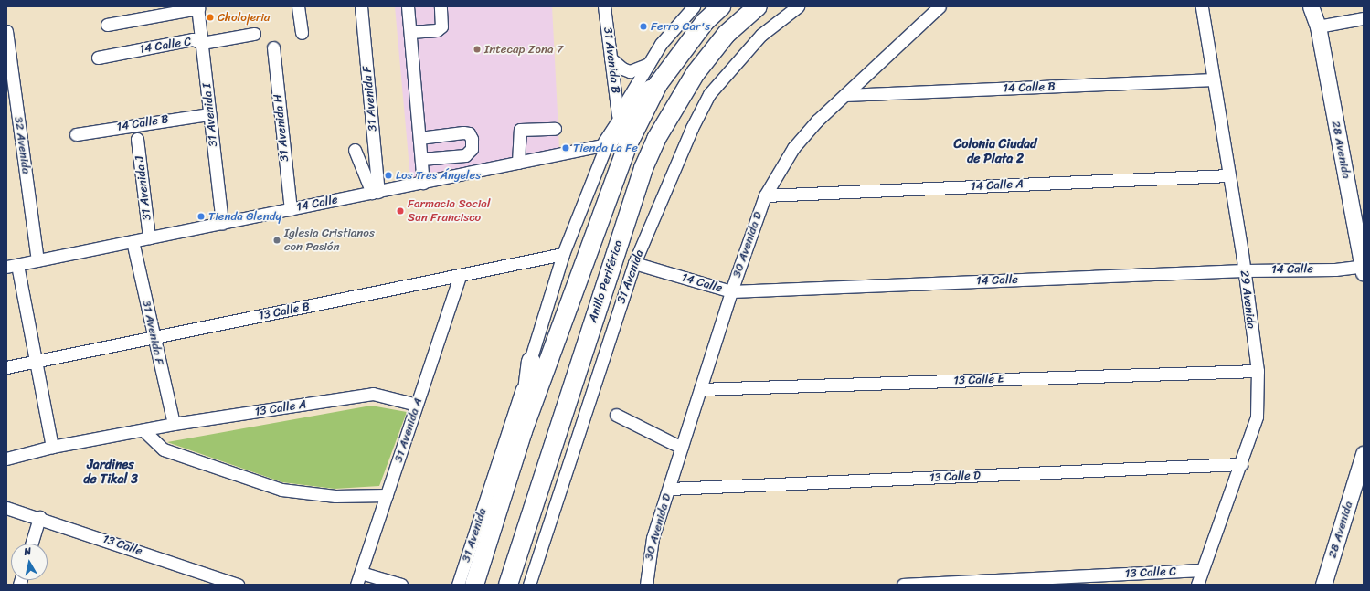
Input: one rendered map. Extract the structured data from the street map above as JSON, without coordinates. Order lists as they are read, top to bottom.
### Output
{
  "streets": {
    "highway": ["Anillo Periférico"],
    "main road": ["28 Avenida"],
    "street": [
      "14 Calle C",
      "31 Avenida B",
      "14 Calle B",
      "31 Avenida F",
      "31 Avenida I",
      "31 Avenida H",
      "32 Avenida",
      "14 Calle A",
      "31 Avenida J",
      "14 Calle",
      "30 Avenida D",
      "31 Avenida",
      "29 Avenida",
      "13 Calle B",
      "13 Calle E",
      "13 Calle A",
      "31 Avenida A",
      "13 Calle D",
      "13 Calle",
      "13 Calle C"
    ]
  },
  "crossings": [
    ["14 Calle C", "31 Avenida I"],
    ["31 Avenida B", "31 Avenida"],
    ["14 Calle B", "31 Avenida I"],
    ["14 Calle B", "30 Avenida D"],
    ["14 Calle B", "29 Avenida"],
    ["31 Avenida F", "14 Calle"],
    ["31 Avenida F", "13 Calle B"],
    ["31 Avenida F", "13 Calle A"],
    ["31 Avenida I", "14 Calle"],
    ["31 Avenida H", "14 Calle"],
    ["32 Avenida", "14 Calle"],
    ["28 Avenida", "14 Calle"],
    ["14 Calle A", "30 Avenida D"],
    ["14 Calle A", "29 Avenida"],
    ["31 Avenida J", "14 Calle"],
    ["14 Calle", "30 Avenida D"],
    ["14 Calle", "31 Avenida"],
    ["14 Calle", "29 Avenida"],
    ["30 Avenida D", "13 Calle E"],
    ["30 Avenida D", "13 Calle D"],
    ["31 Avenida", "13 Calle B"],
    ["29 Avenida", "13 Calle E"],
    ["29 Avenida", "13 Calle D"],
    ["29 Avenida", "13 Calle C"],
    ["13 Calle B", "31 Avenida A"],
    ["13 Calle A", "31 Avenida A"]
  ],
  "districts": ["Colonia Ciudad de Plata 2", "Jardines de Tikal 3"],
  "places": [
    "Cholojeria",
    "Ferro Car's",
    "Intecap Zona 7",
    "Tienda La Fe",
    "Los Tres Ángeles",
    "Farmacia Social San Francisco",
    "Tienda Glendy",
    "Iglesia Cristianos con Pasión"
  ],
  "north": "top"
}
